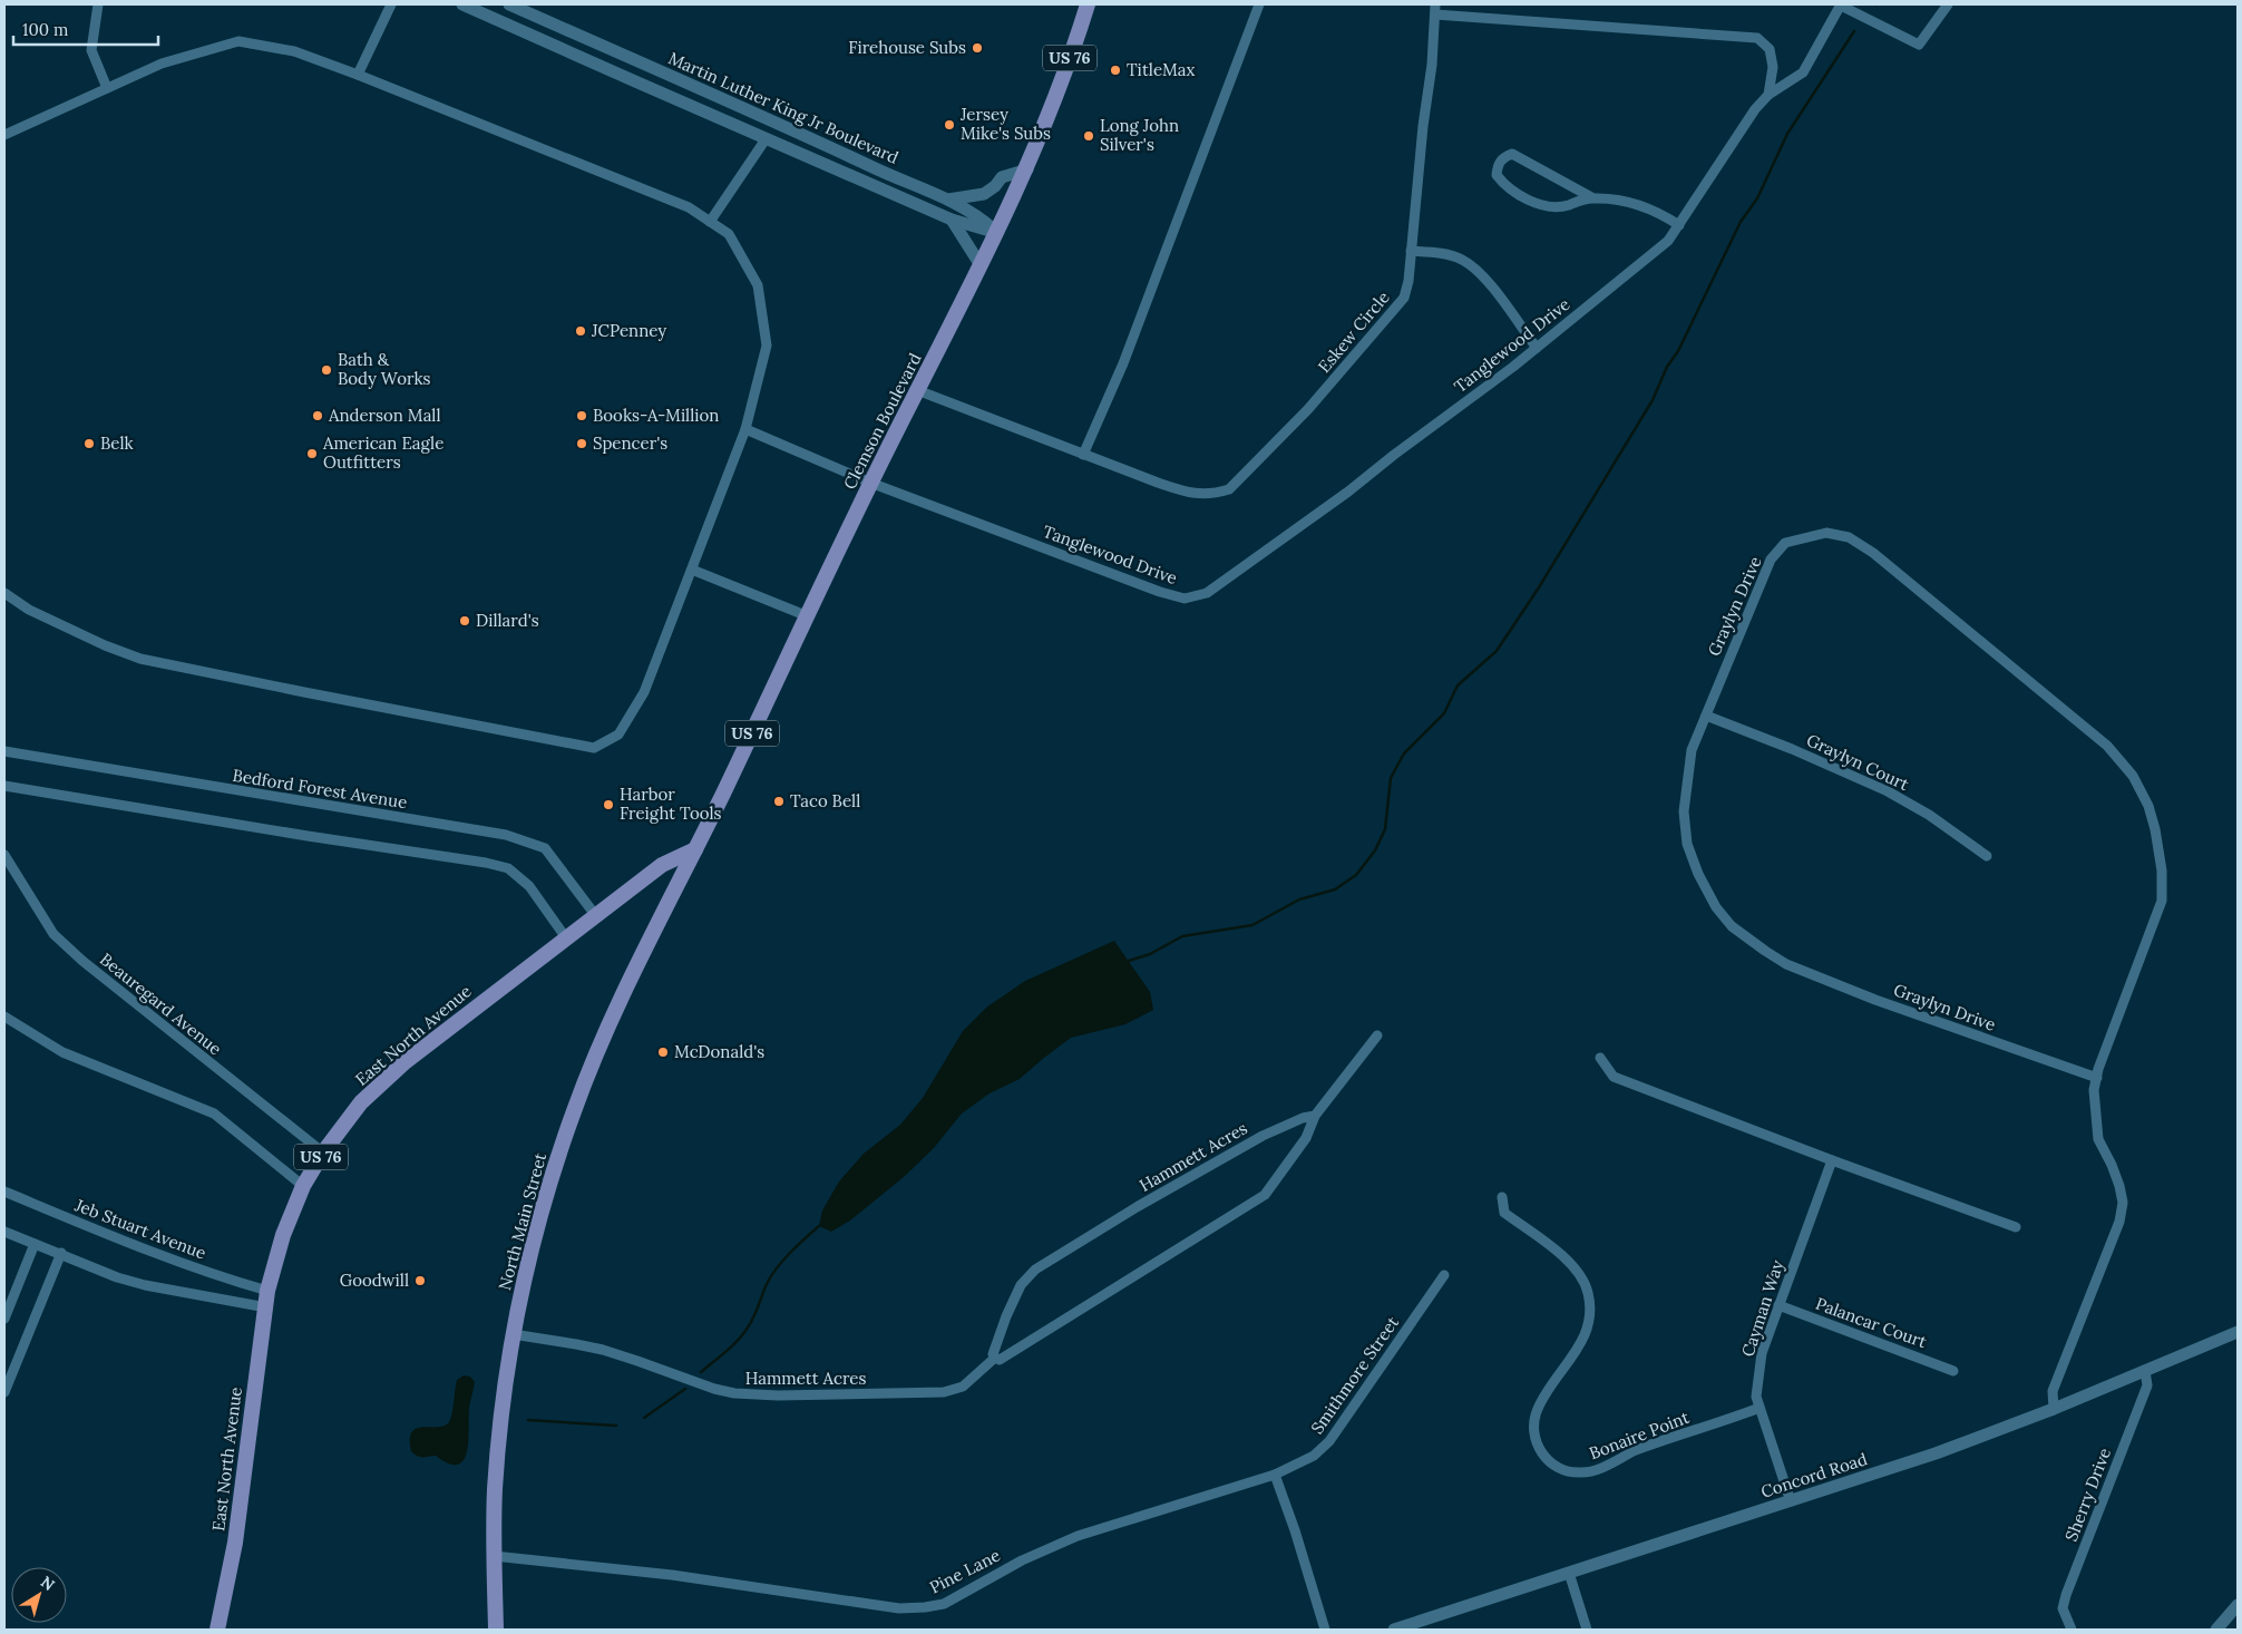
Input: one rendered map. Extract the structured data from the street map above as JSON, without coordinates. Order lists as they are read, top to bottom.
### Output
{
  "streets": {
    "main road": [
      "US 76",
      "Clemson Boulevard",
      "East North Avenue",
      "North Main Street"
    ],
    "street": [
      "Martin Luther King Jr Boulevard",
      "Eskew Circle",
      "Tanglewood Drive",
      "Graylyn Drive",
      "Graylyn Court",
      "Bedford Forest Avenue",
      "Beauregard Avenue",
      "Hammett Acres",
      "Jeb Stuart Avenue",
      "Cayman Way",
      "Palancar Court",
      "Smithmore Street",
      "Bonaire Point",
      "Concord Road",
      "Sherry Drive",
      "Pine Lane"
    ]
  },
  "crossings": [
    ["Martin Luther King Jr Boulevard", "Clemson Boulevard"],
    ["Eskew Circle", "Clemson Boulevard"],
    ["Tanglewood Drive", "Clemson Boulevard"],
    ["Clemson Boulevard", "East North Avenue"],
    ["Clemson Boulevard", "North Main Street"],
    ["Graylyn Drive", "Graylyn Court"],
    ["Graylyn Drive", "Concord Road"],
    ["Bedford Forest Avenue", "East North Avenue"],
    ["Beauregard Avenue", "East North Avenue"],
    ["East North Avenue", "North Main Street"],
    ["East North Avenue", "Jeb Stuart Avenue"],
    ["Hammett Acres", "North Main Street"],
    ["North Main Street", "Pine Lane"],
    ["Cayman Way", "Palancar Court"],
    ["Cayman Way", "Bonaire Point"],
    ["Cayman Way", "Concord Road"],
    ["Smithmore Street", "Pine Lane"],
    ["Concord Road", "Sherry Drive"]
  ],
  "places": [
    "Firehouse Subs",
    "TitleMax",
    "Jersey Mike's Subs",
    "Long John Silver's",
    "JCPenney",
    "Bath & Body Works",
    "Anderson Mall",
    "Books-A-Million",
    "Belk",
    "Spencer's",
    "American Eagle Outfitters",
    "Dillard's",
    "Taco Bell",
    "Harbor Freight Tools",
    "McDonald's",
    "Goodwill"
  ],
  "scale_bar": "100 m",
  "north": "top right"
}
